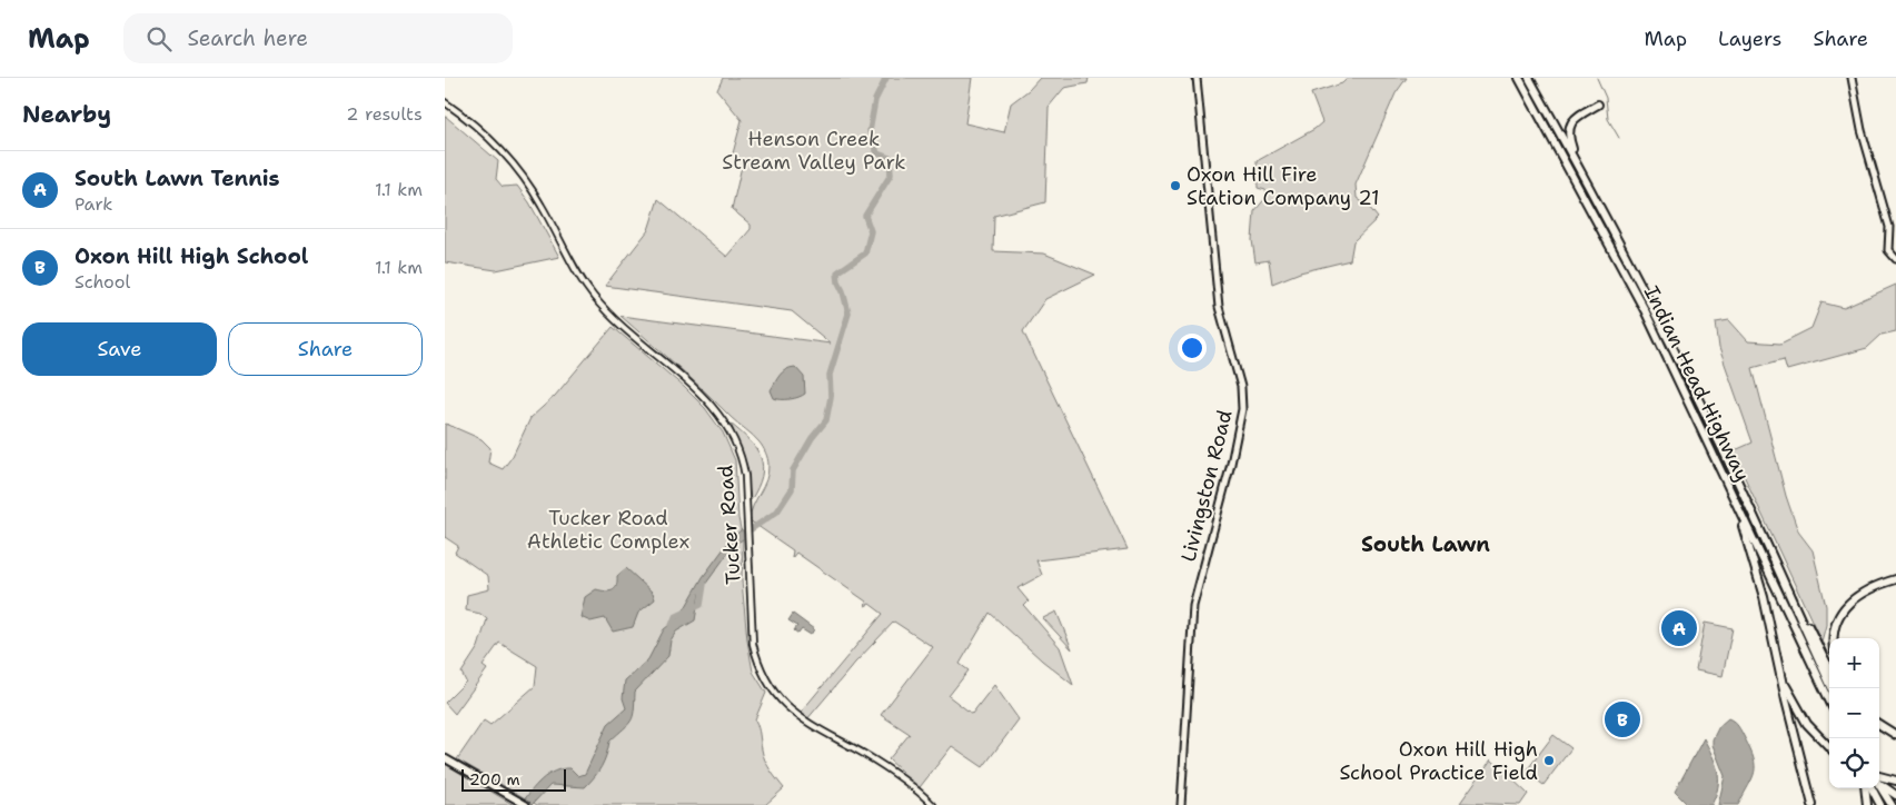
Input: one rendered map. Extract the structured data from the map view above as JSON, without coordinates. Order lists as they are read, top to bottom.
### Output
{
  "streets": {
    "highway": ["Indian Head Highway"],
    "main road": ["Livingston Road"],
    "street": ["Tucker Road"]
  },
  "districts": ["South Lawn"],
  "parks": ["Henson Creek Stream Valley Park", "Tucker Road Athletic Complex"],
  "places": ["Oxon Hill Fire Station Company 21", "Oxon Hill High School Practice Field"],
  "scale_bar": "200 m",
  "page": {
    "header": "Map",
    "search": "Search here",
    "nav": ["Map", "Layers", "Share"],
    "heading": ["Nearby", "2 results"],
    "list": [
      {
        "mark": "A",
        "name": "South Lawn Tennis",
        "note": "Park",
        "value": "1.1 km"
      },
      {
        "mark": "B",
        "name": "Oxon Hill High School",
        "note": "School",
        "value": "1.1 km"
      }
    ],
    "buttons": ["Save", "Share"],
    "pins": ["A", "B"],
    "map_buttons": ["+", "−"],
    "scale": "200 m"
  }
}
